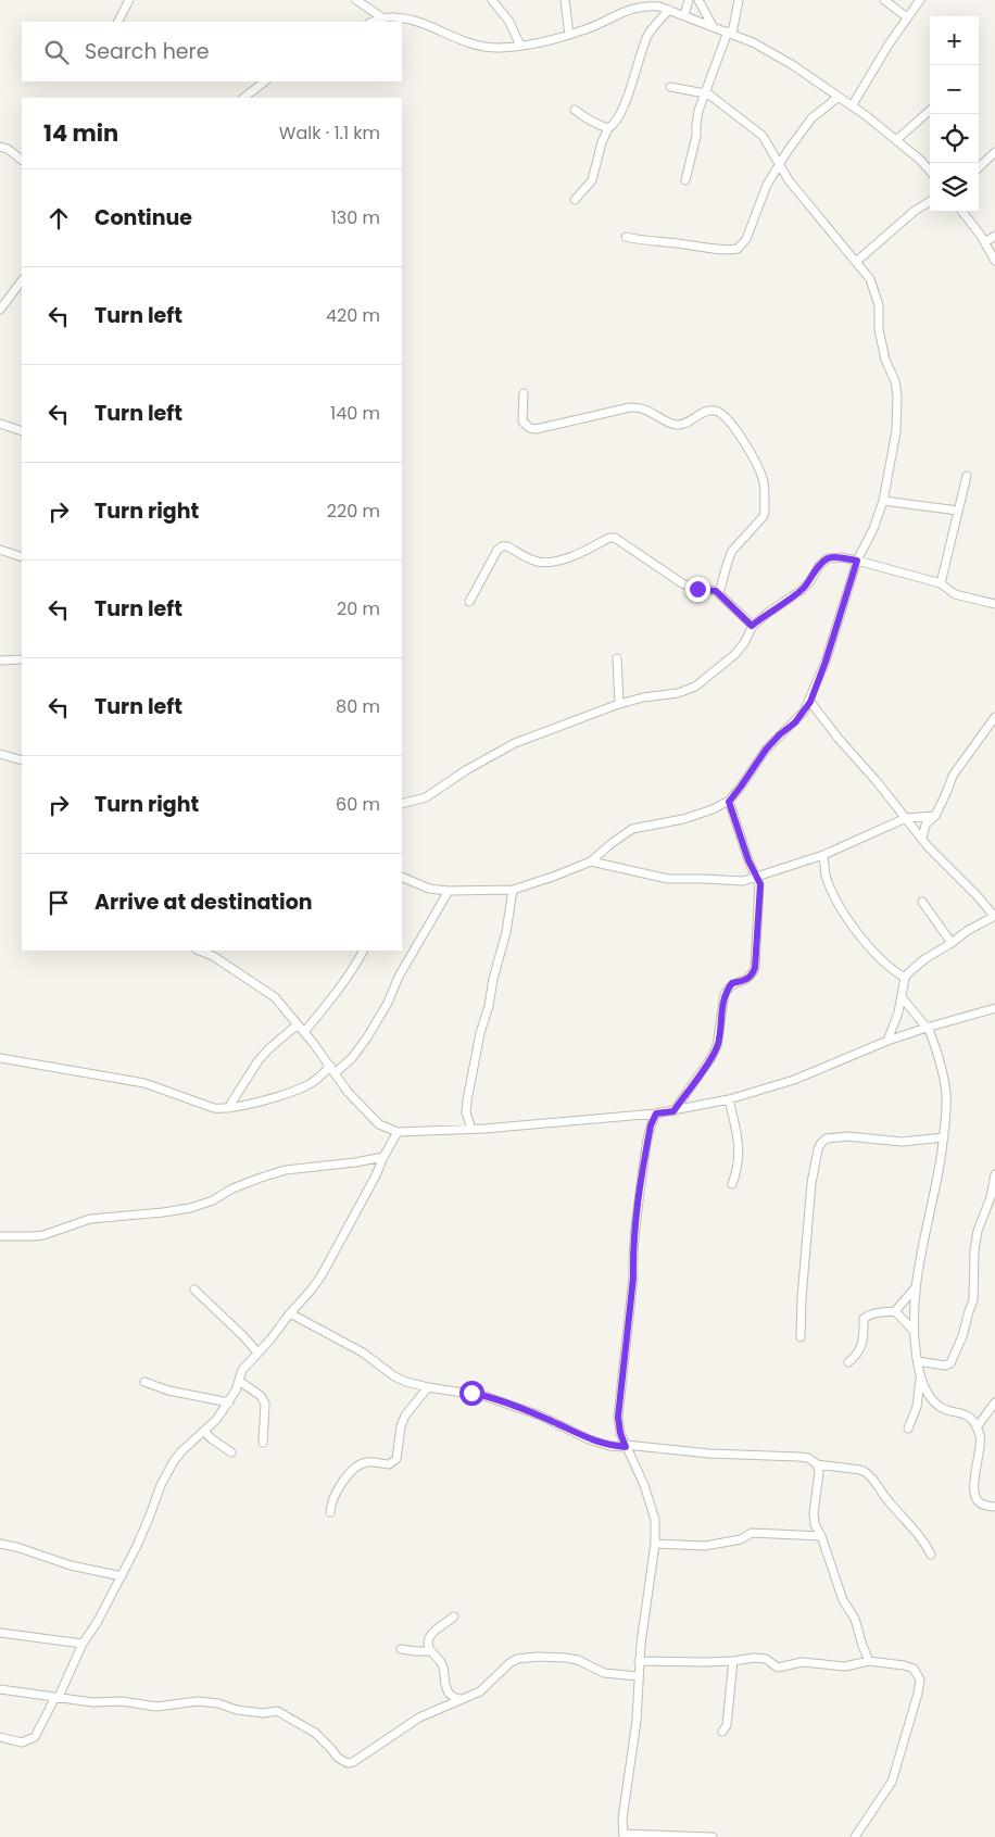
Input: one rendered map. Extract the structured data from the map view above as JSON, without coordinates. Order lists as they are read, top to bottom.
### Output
{
  "page": {
    "map_buttons": ["+", "−"],
    "search": "Search here",
    "heading": ["14 min", "Walk · 1.1 km"],
    "list": [
      ["Continue", "130 m"],
      ["Turn left", "420 m"],
      ["Turn left", "140 m"],
      ["Turn right", "220 m"],
      ["Turn left", "20 m"],
      ["Turn left", "80 m"],
      ["Turn right", "60 m"],
      "Arrive at destination"
    ]
  }
}
